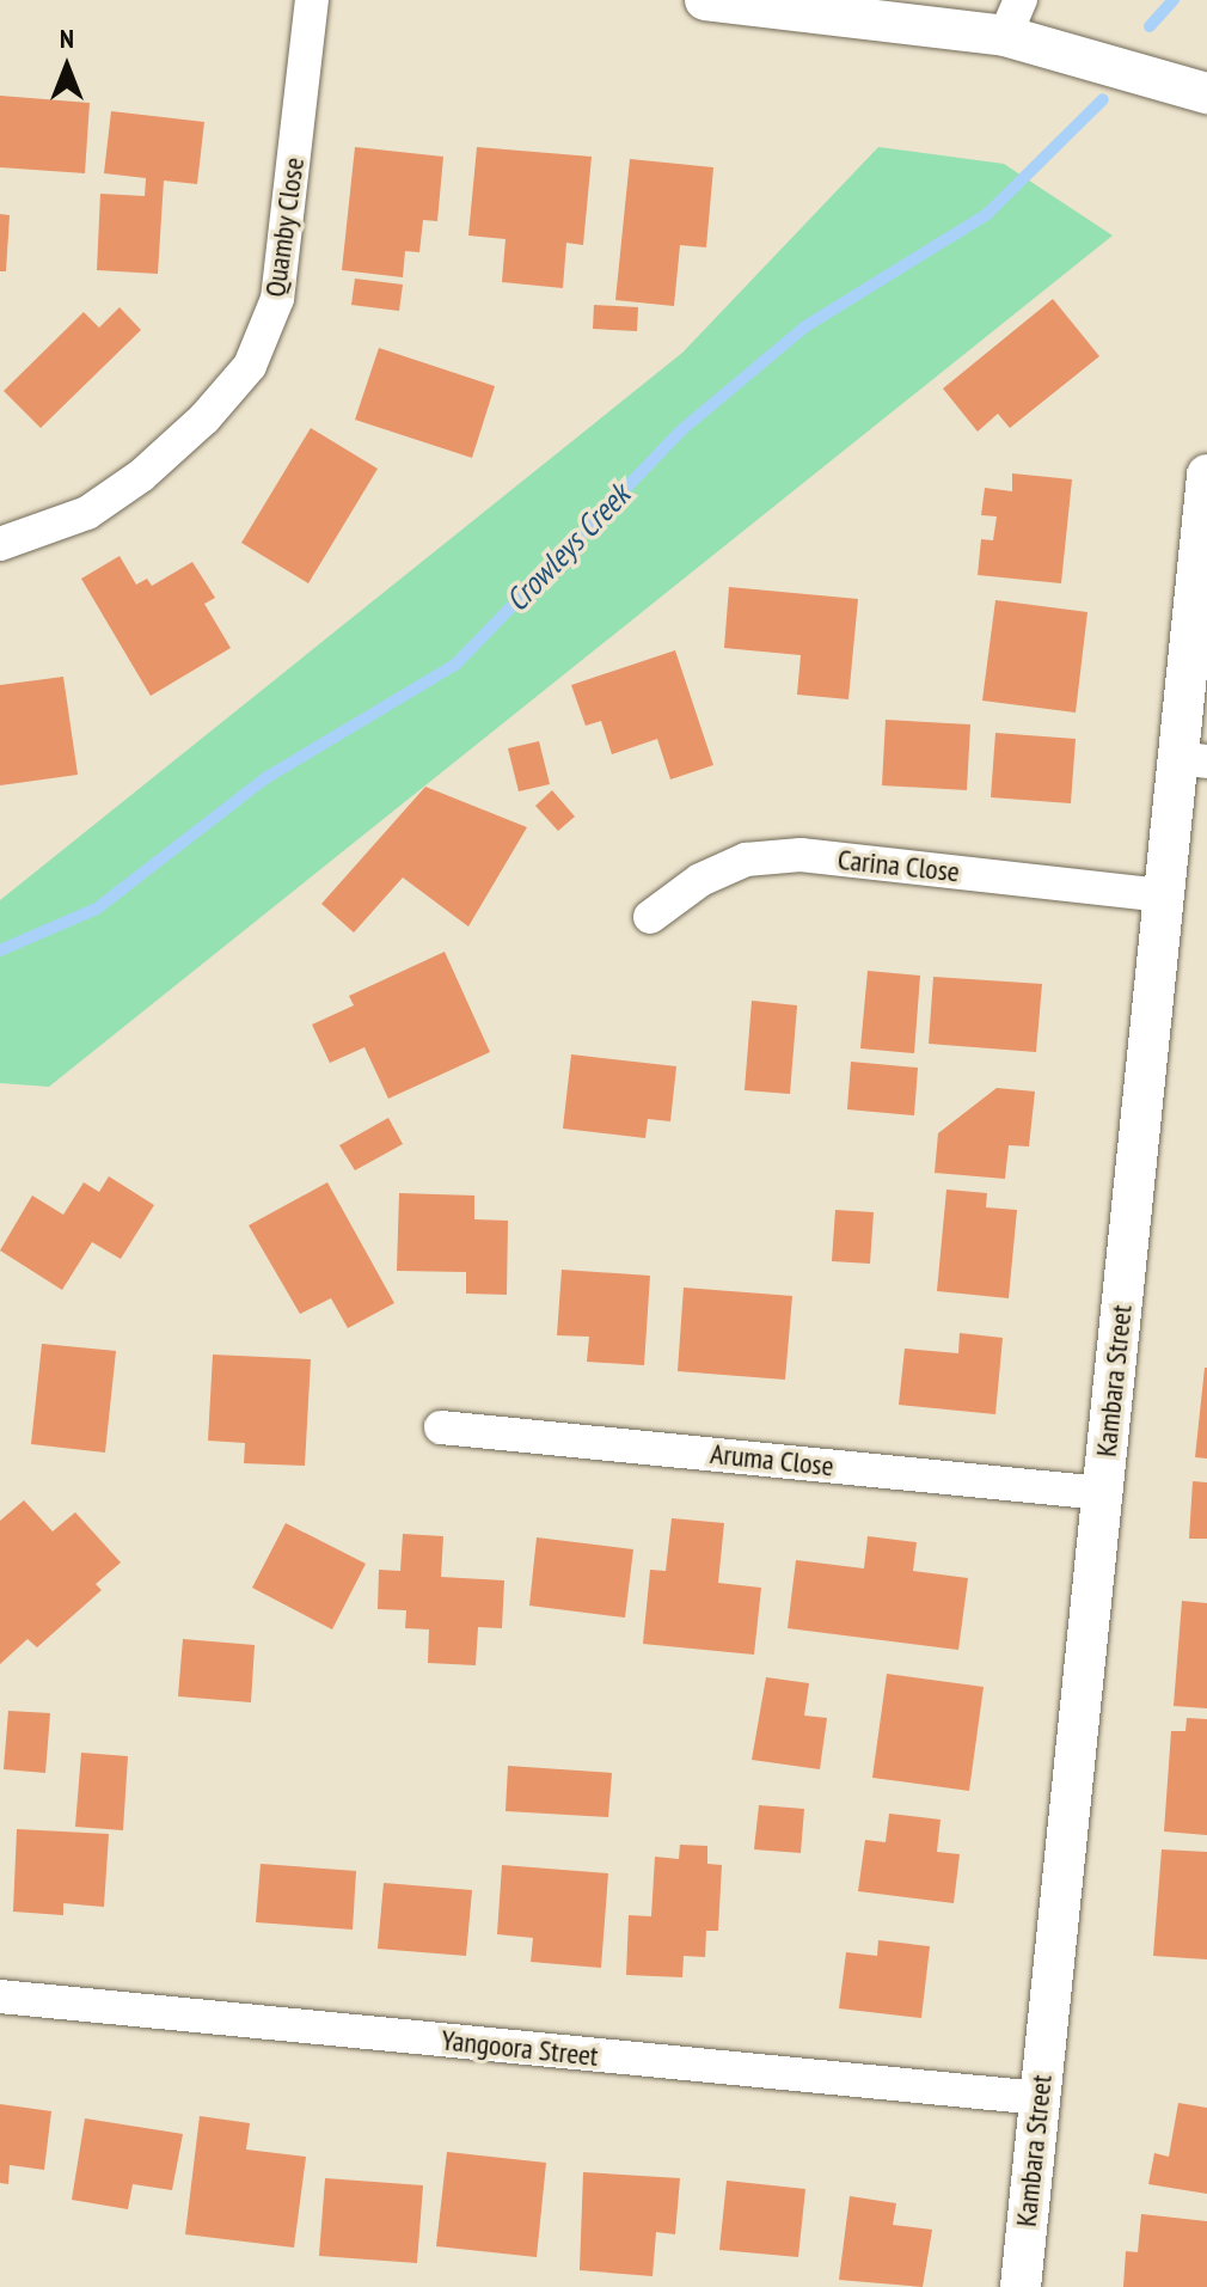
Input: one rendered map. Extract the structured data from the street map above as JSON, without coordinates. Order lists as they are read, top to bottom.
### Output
{
  "streets": {
    "street": [
      "Quamby Close",
      "Carina Close",
      "Kambara Street",
      "Aruma Close",
      "Yangoora Street"
    ]
  },
  "crossings": [
    ["Carina Close", "Kambara Street"],
    ["Kambara Street", "Aruma Close"],
    ["Kambara Street", "Yangoora Street"]
  ],
  "water": ["Crowleys Creek"],
  "north": "top"
}
